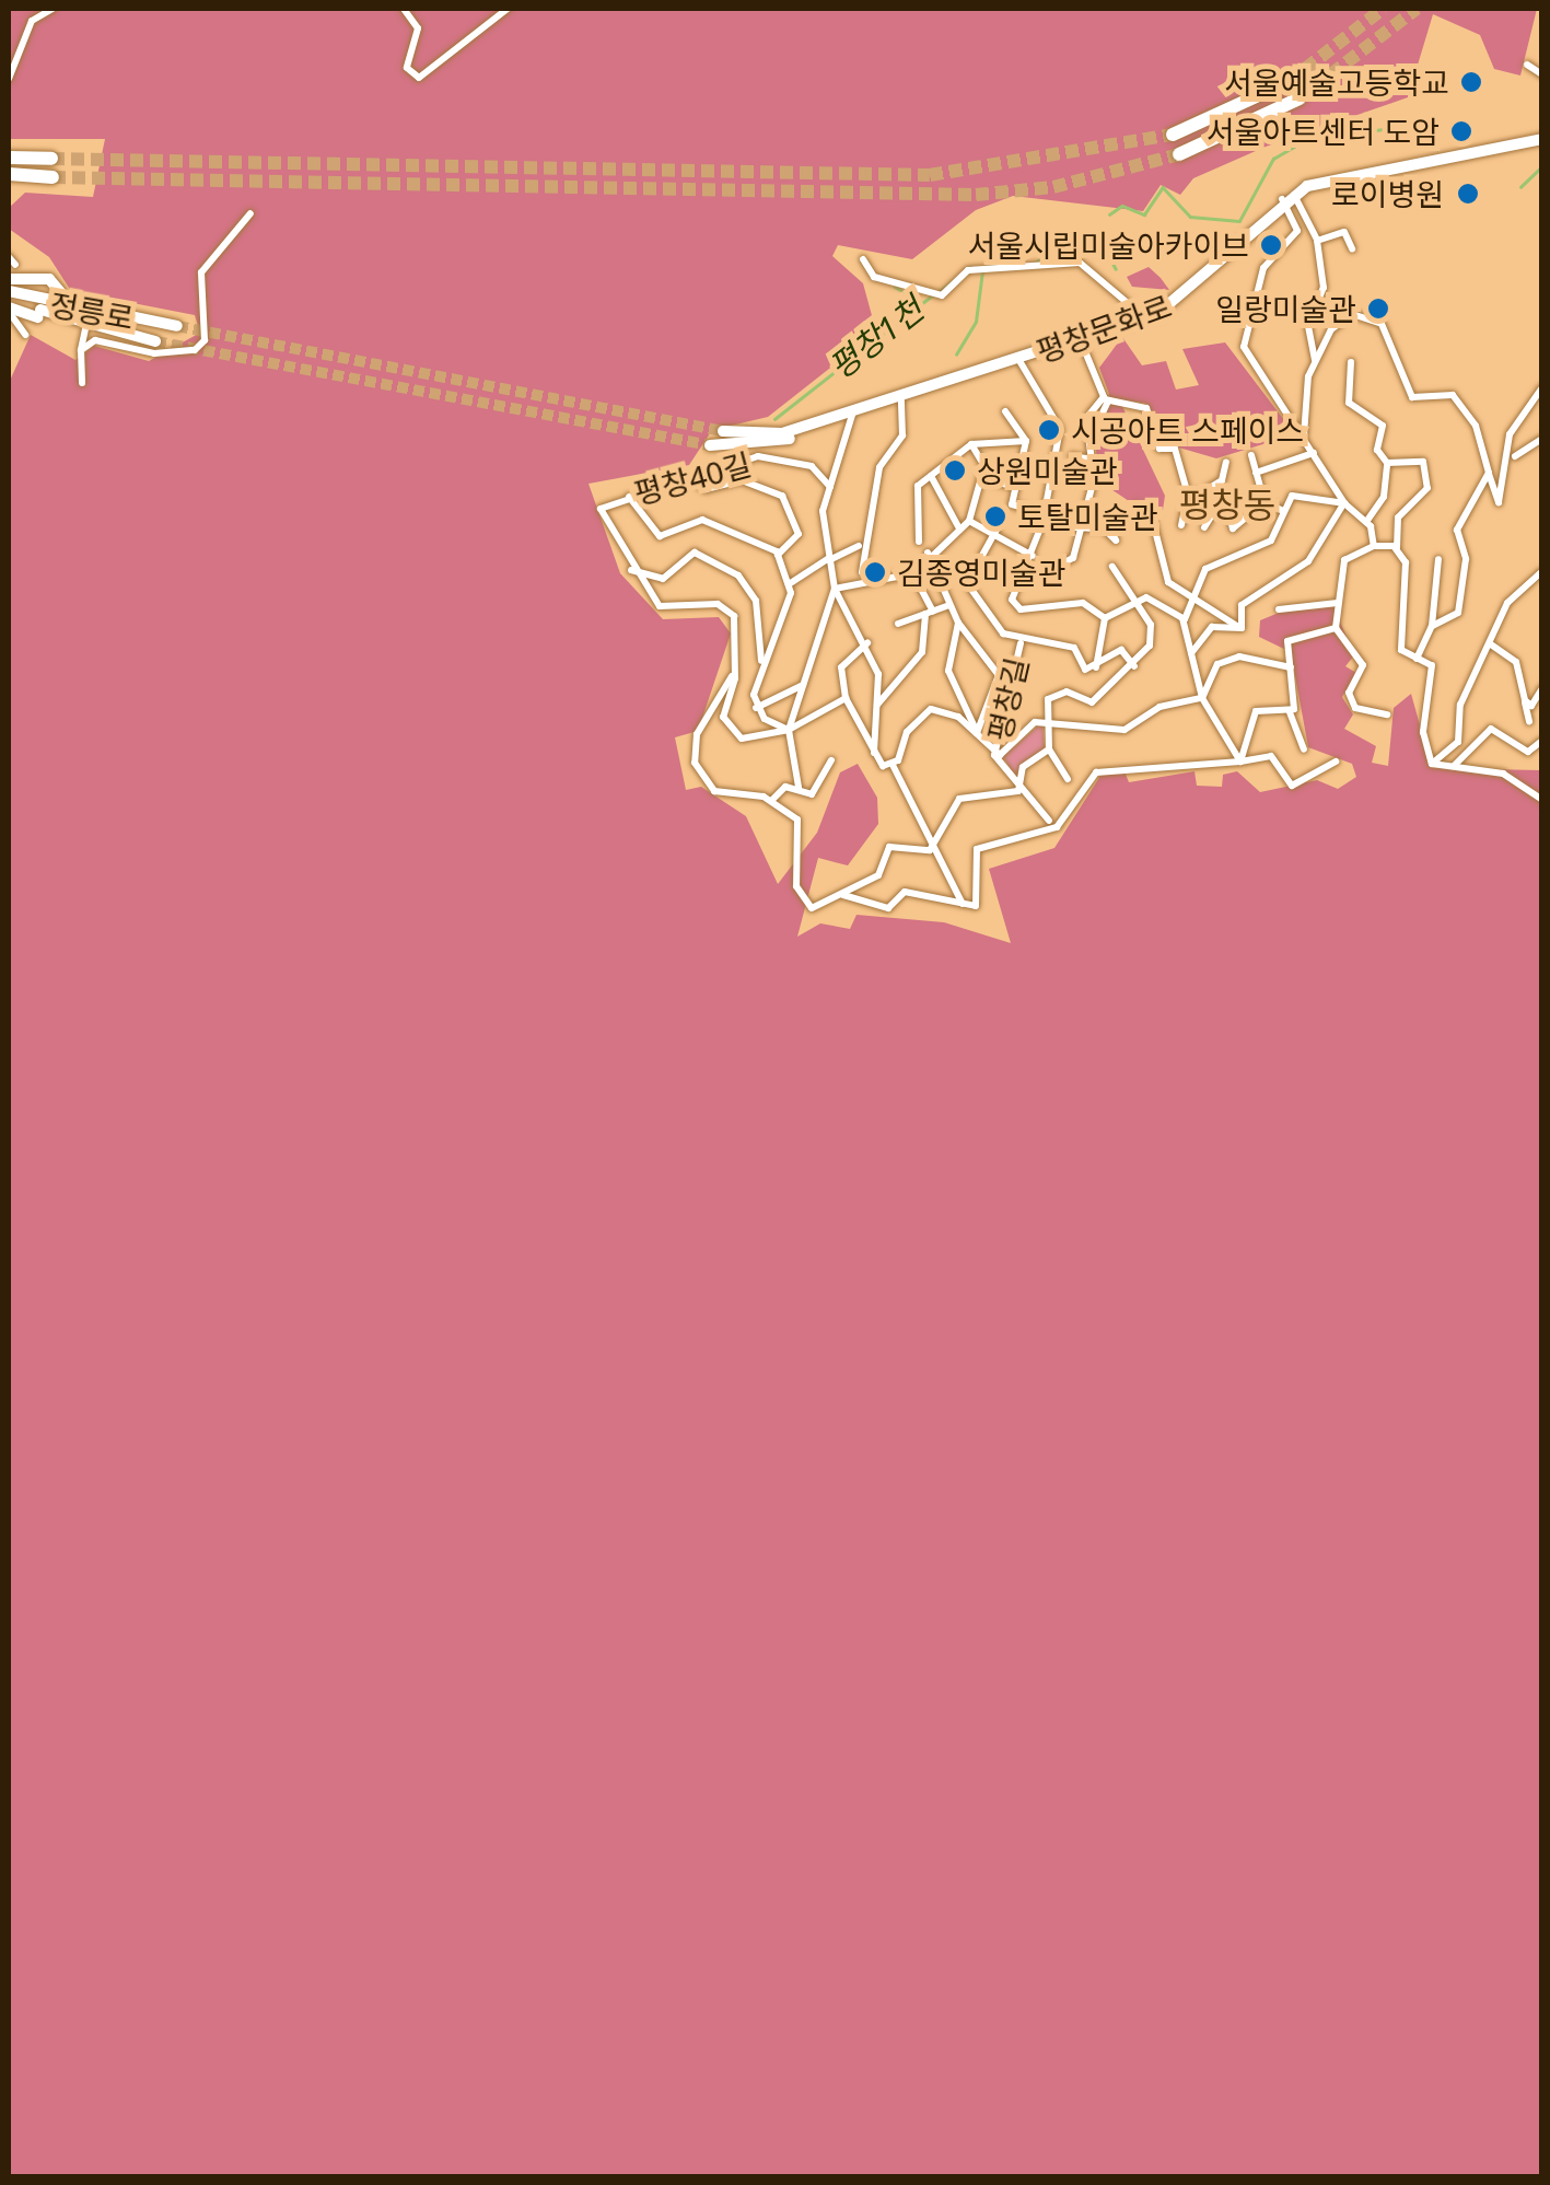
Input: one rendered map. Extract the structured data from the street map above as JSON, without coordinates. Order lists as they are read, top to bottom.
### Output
{
  "streets": {
    "main road": ["정릉로", "평창문화로"],
    "street": ["평창40길", "평창길"]
  },
  "districts": ["평창동"],
  "water": ["평창1천"],
  "places": [
    "서울예술고등학교",
    "서울아트센터 도암",
    "로이병원",
    "서울시립미술아카이브",
    "일랑미술관",
    "시공아트 스페이스",
    "상원미술관",
    "토탈미술관",
    "김종영미술관"
  ]
}
